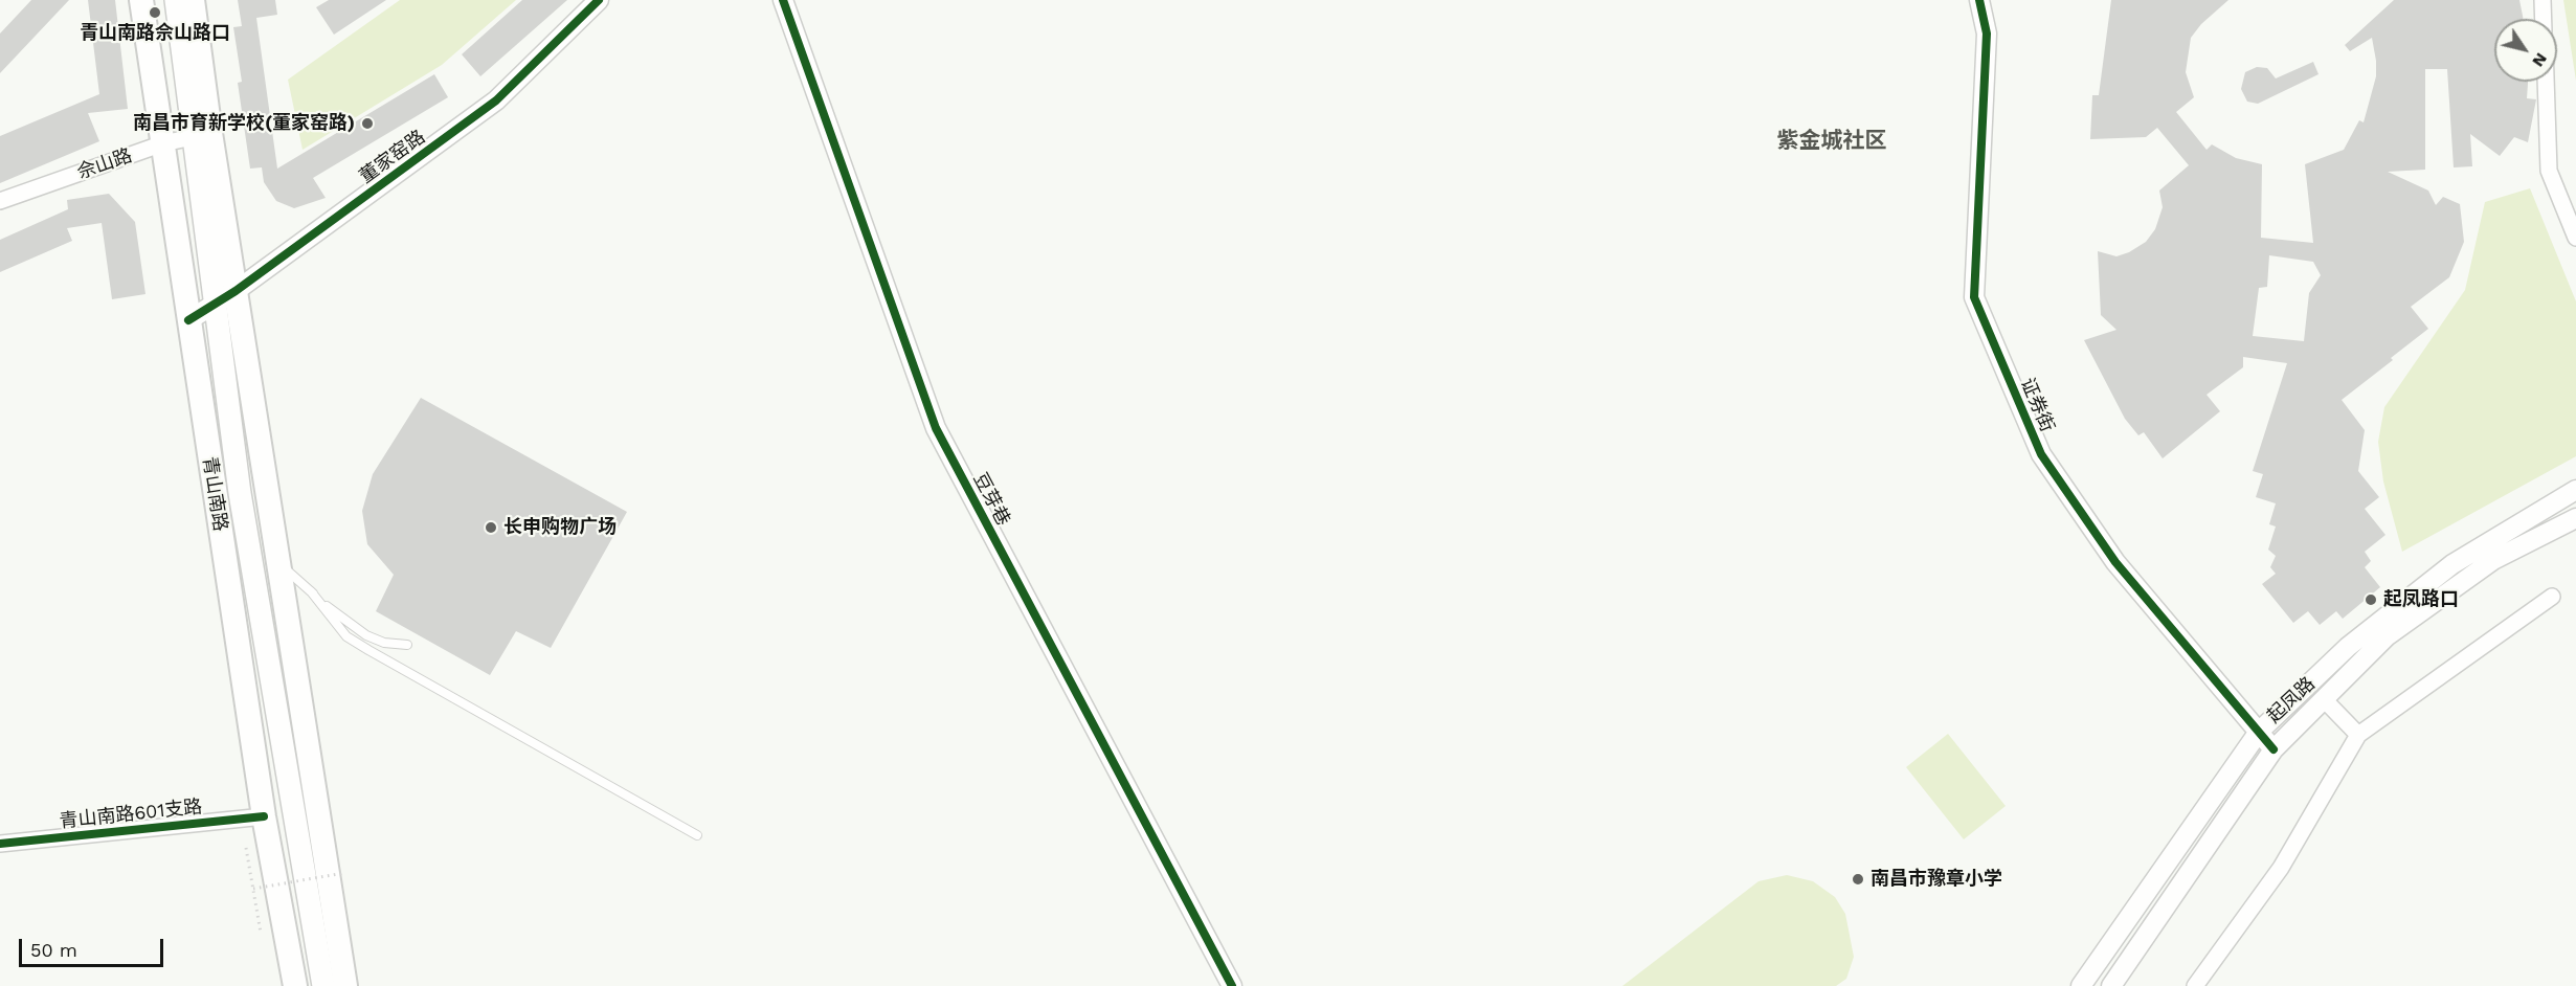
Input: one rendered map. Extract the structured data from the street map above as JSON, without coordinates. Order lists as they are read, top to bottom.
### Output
{
  "streets": {
    "main road": ["青山南路"],
    "street": [
      "董家窑路",
      "佘山路",
      "证券街",
      "豆芽巷",
      "起凤路",
      "青山南路601支路"
    ]
  },
  "crossings": [
    ["董家窑路", "青山南路"],
    ["佘山路", "青山南路"],
    ["证券街", "起凤路"],
    ["青山南路", "青山南路601支路"]
  ],
  "districts": ["紫金城社区"],
  "places": [
    "青山南路佘山路口",
    "南昌市育新学校(董家窑路)",
    "长申购物广场",
    "起凤路口",
    "南昌市豫章小学"
  ],
  "scale_bar": "50 m",
  "north": "bottom right"
}
